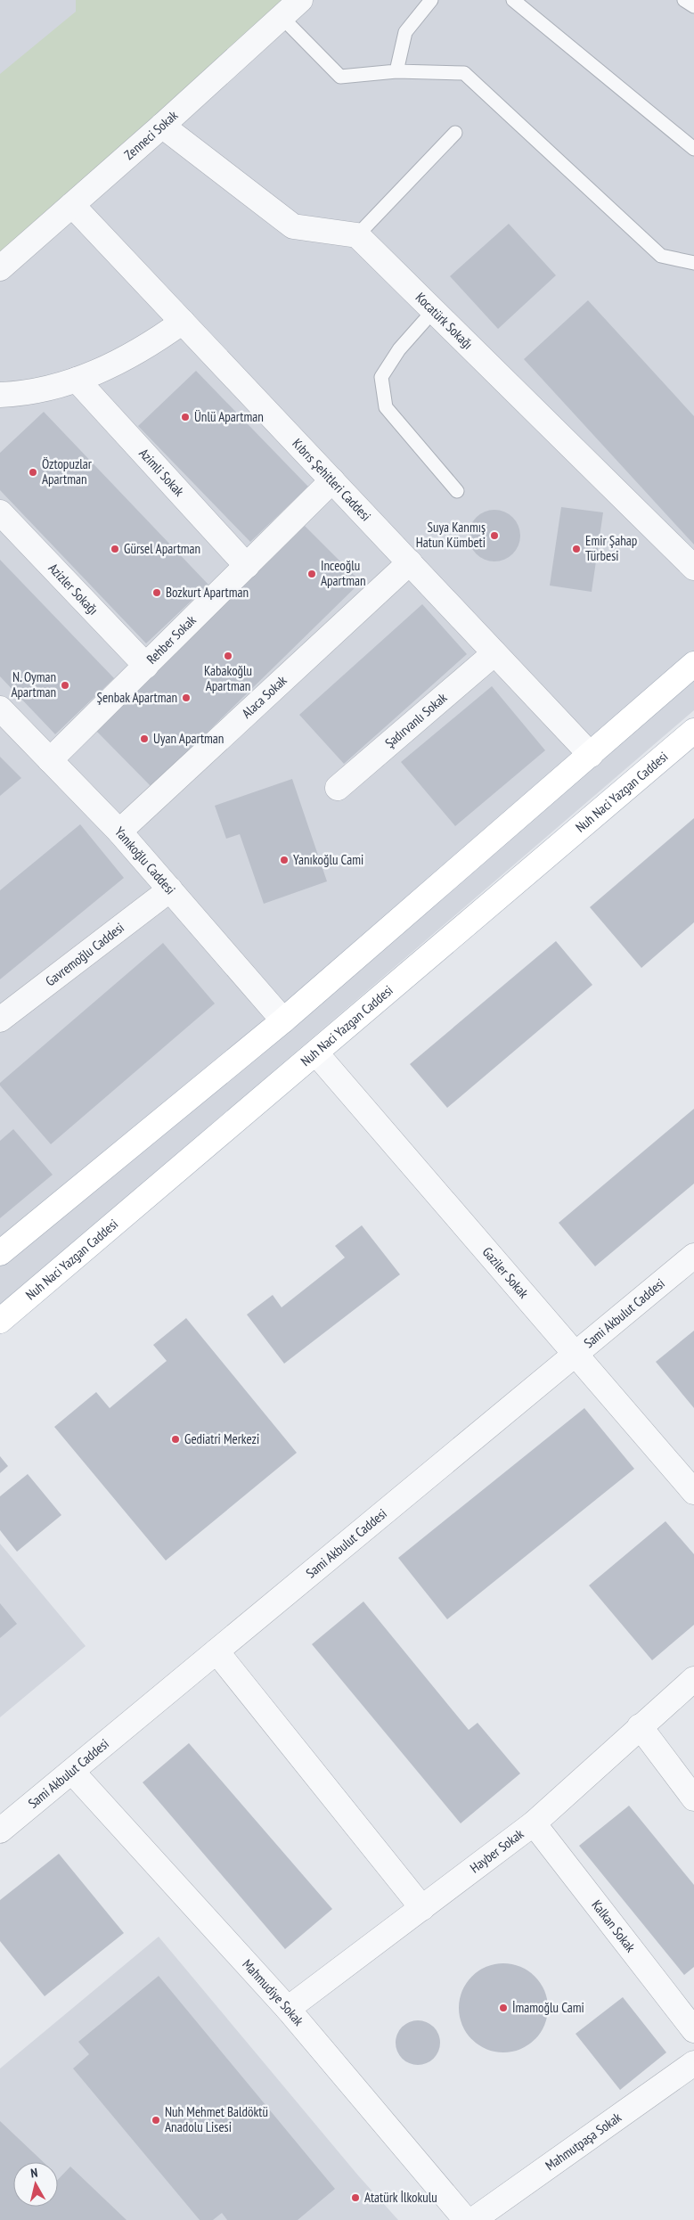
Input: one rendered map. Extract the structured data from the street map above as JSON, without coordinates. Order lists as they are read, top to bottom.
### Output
{
  "streets": {
    "main road": ["Nuh Naci Yazgan Caddesi"],
    "street": [
      "Zenneci Sokak",
      "Kocatürk Sokağı",
      "Azimli Sokak",
      "Kıbrıs Şehitleri Caddesi",
      "Azizler Sokağı",
      "Rehber Sokak",
      "Alaca Sokak",
      "Şadırvanlı Sokak",
      "Yanıkoğlu Caddesi",
      "Gavremoğlu Caddesi",
      "Gaziler Sokak",
      "Sami Akbulut Caddesi",
      "Hayber Sokak",
      "Kalkan Sokak",
      "Mahmudiye Sokak",
      "Mahmutpaşa Sokak"
    ]
  },
  "crossings": [
    ["Zenneci Sokak", "Kıbrıs Şehitleri Caddesi"],
    ["Azimli Sokak", "Rehber Sokak"],
    ["Kıbrıs Şehitleri Caddesi", "Rehber Sokak"],
    ["Kıbrıs Şehitleri Caddesi", "Alaca Sokak"],
    ["Kıbrıs Şehitleri Caddesi", "Şadırvanlı Sokak"],
    ["Azizler Sokağı", "Rehber Sokak"],
    ["Rehber Sokak", "Yanıkoğlu Caddesi"],
    ["Alaca Sokak", "Yanıkoğlu Caddesi"],
    ["Nuh Naci Yazgan Caddesi", "Gaziler Sokak"],
    ["Yanıkoğlu Caddesi", "Gavremoğlu Caddesi"],
    ["Gaziler Sokak", "Sami Akbulut Caddesi"],
    ["Sami Akbulut Caddesi", "Mahmudiye Sokak"],
    ["Hayber Sokak", "Kalkan Sokak"],
    ["Hayber Sokak", "Mahmudiye Sokak"]
  ],
  "places": [
    "Ünlü Apartman",
    "Öztopuzlar Apartman",
    "Suya Kanmış Hatun Kümbeti",
    "Gürsel Apartman",
    "Emir Şahap Türbesi",
    "Inceoğlu Apartman",
    "Bozkurt Apartman",
    "Kabakoğlu Apartman",
    "N. Oyman Apartman",
    "Şenbak Apartman",
    "Uyan Apartman",
    "Yanıkoğlu Cami",
    "Gediatri Merkezi",
    "İmamoğlu Cami",
    "Nuh Mehmet Baldöktü Anadolu Lisesi",
    "Atatürk İlkokulu"
  ],
  "north": "top"
}
